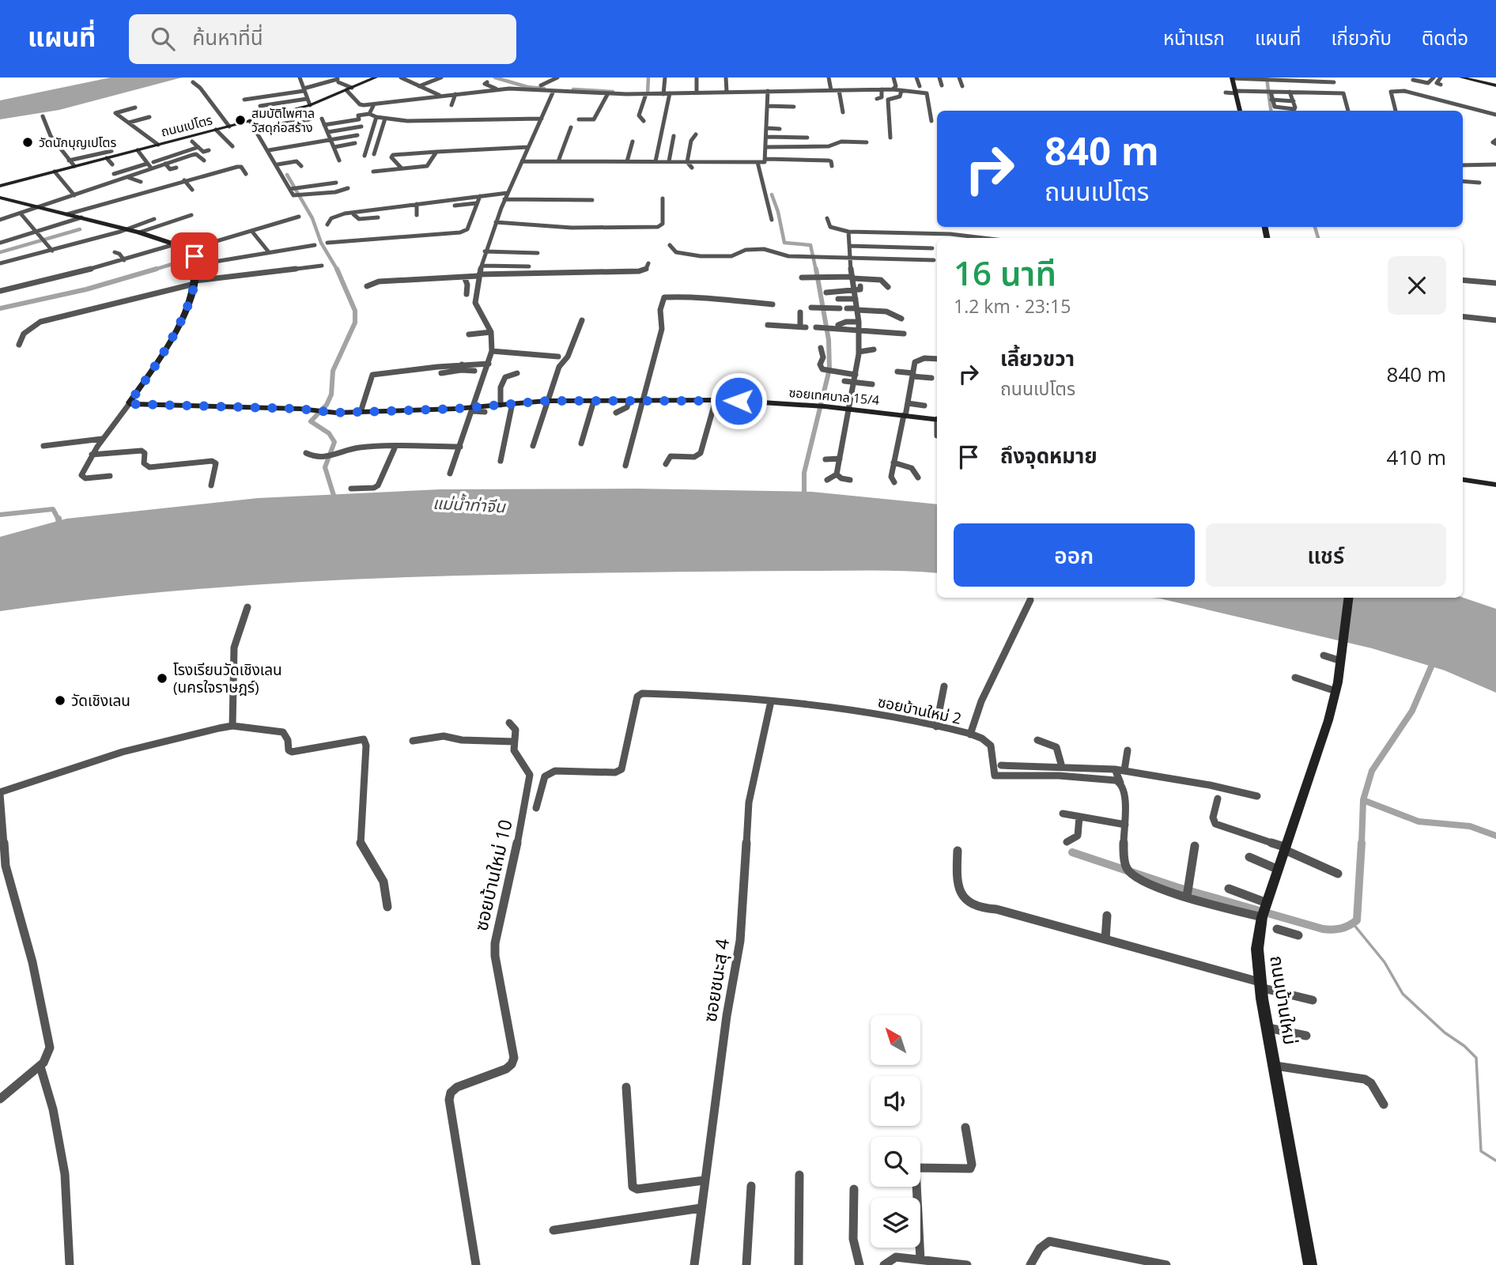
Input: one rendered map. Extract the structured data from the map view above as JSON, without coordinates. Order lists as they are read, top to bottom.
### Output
{
  "streets": {
    "street": [
      "ถนนเปโตร",
      "ซอยเทศบาล 15/4",
      "ซอยบ้านใหม่ 2",
      "ซอยบ้านใหม่ 10",
      "ซอยชนะสุ 4",
      "ถนนบ้านใหม่"
    ]
  },
  "crossings": [
    ["ซอยบ้านใหม่ 2", "ซอยชนะสุ 4"]
  ],
  "water": ["แม่น้ำท่าจีน"],
  "places": [
    "สมบัติไพศาล วัสดุก่อสร้าง",
    "วัดนักบุญเปโตร",
    "โรงเรียนวัดเชิงเลน (นครใจราษฎร์)",
    "วัดเชิงเลน"
  ],
  "north": "top left",
  "page": {
    "header": "แผนที่",
    "search": "ค้นหาที่นี่",
    "nav": [
      "หน้าแรก",
      "แผนที่",
      "เกี่ยวกับ",
      "ติดต่อ"
    ],
    "turn": ["840 m", "ถนนเปโตร"],
    "heading": ["16 นาที", "1.2 km · 23:15"],
    "list": [
      {
        "name": "เลี้ยวขวา",
        "note": "ถนนเปโตร",
        "value": "840 m"
      },
      {
        "name": "ถึงจุดหมาย",
        "value": "410 m"
      }
    ],
    "buttons": ["ออก", "แชร์"]
  }
}
